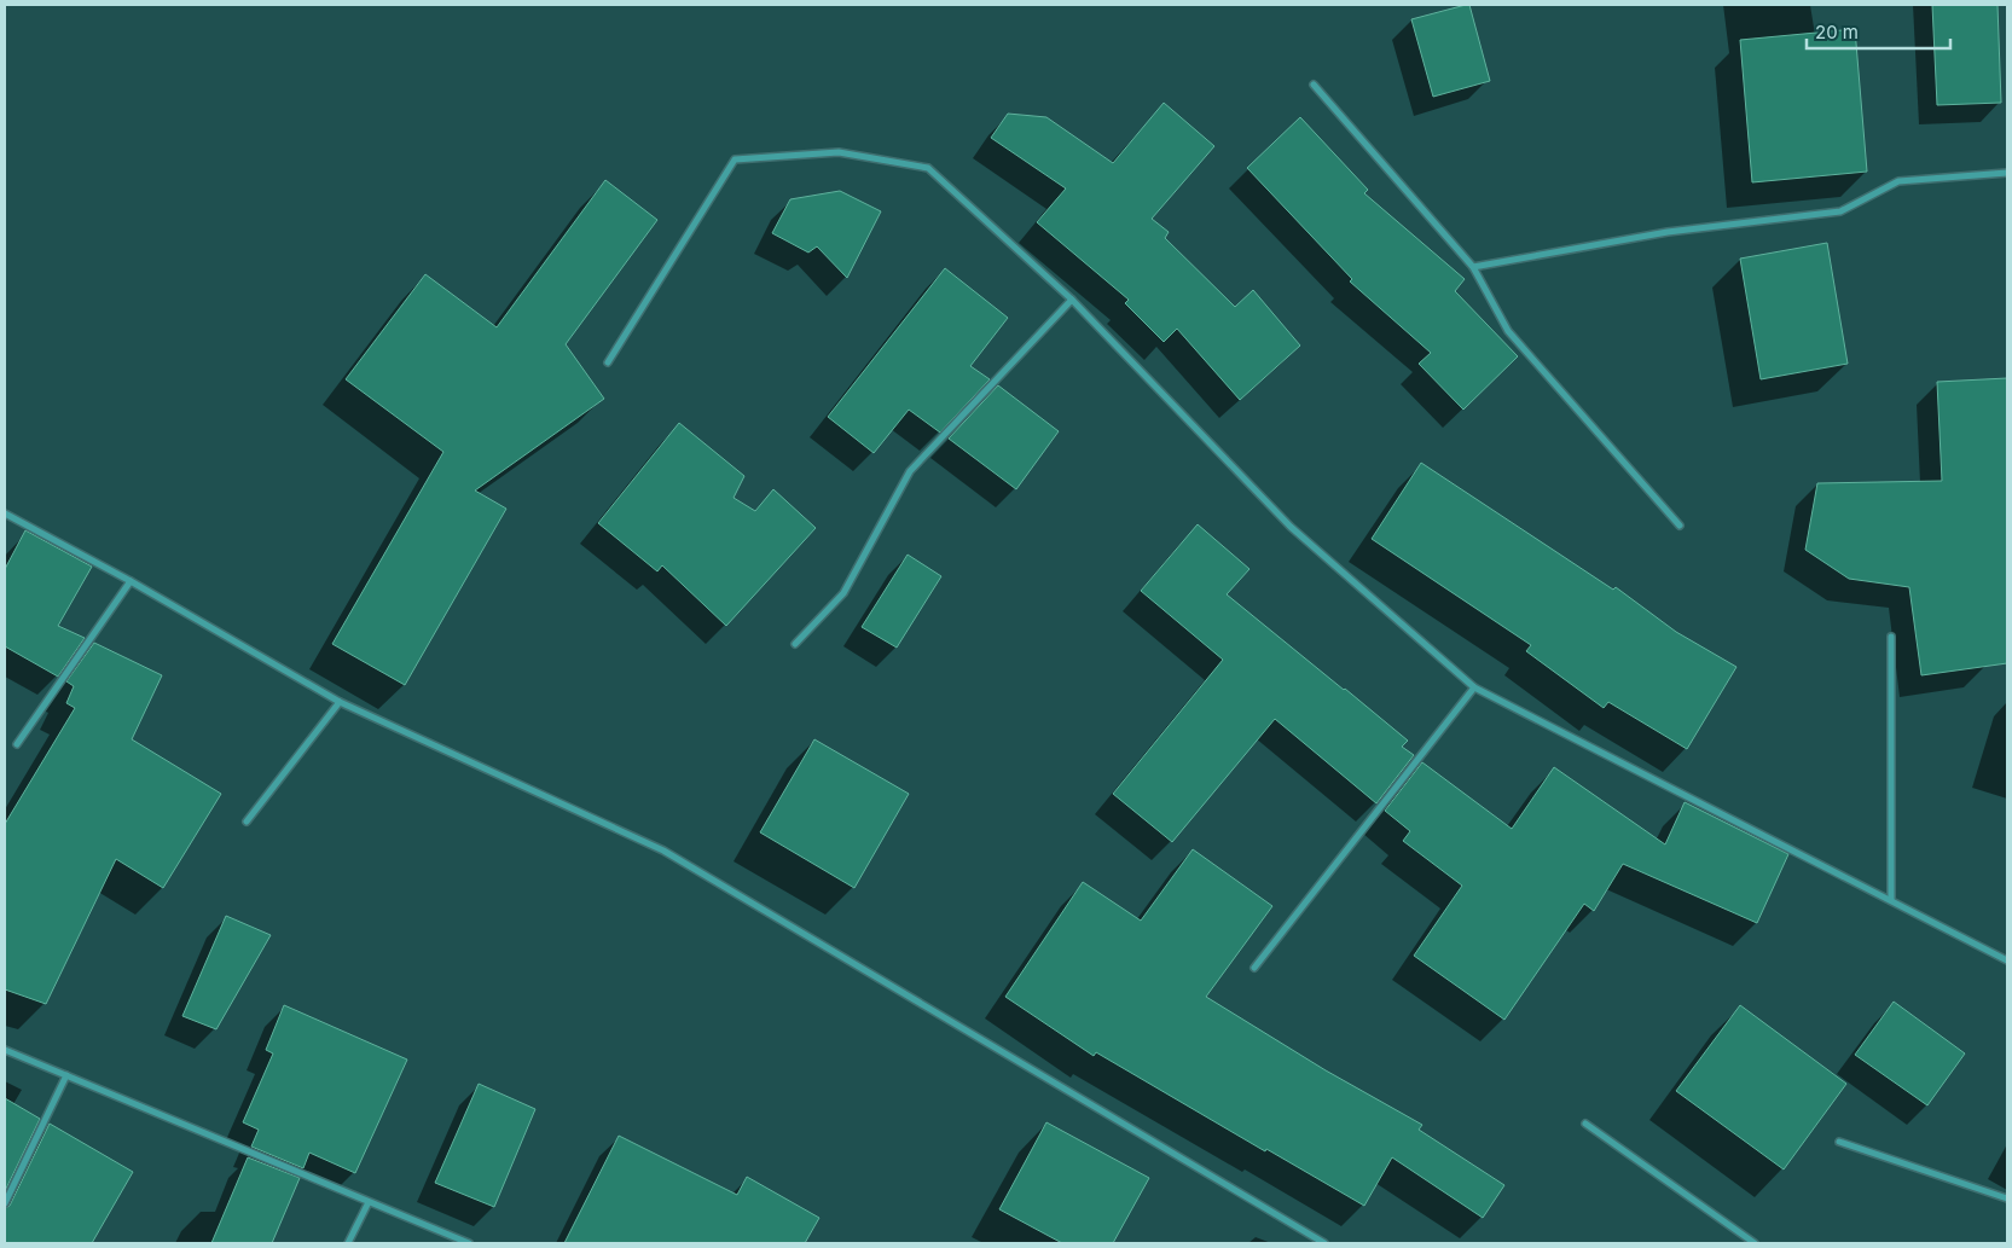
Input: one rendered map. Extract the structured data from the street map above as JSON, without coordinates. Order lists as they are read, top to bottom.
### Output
{
  "scale_bar": "20 m"
}
